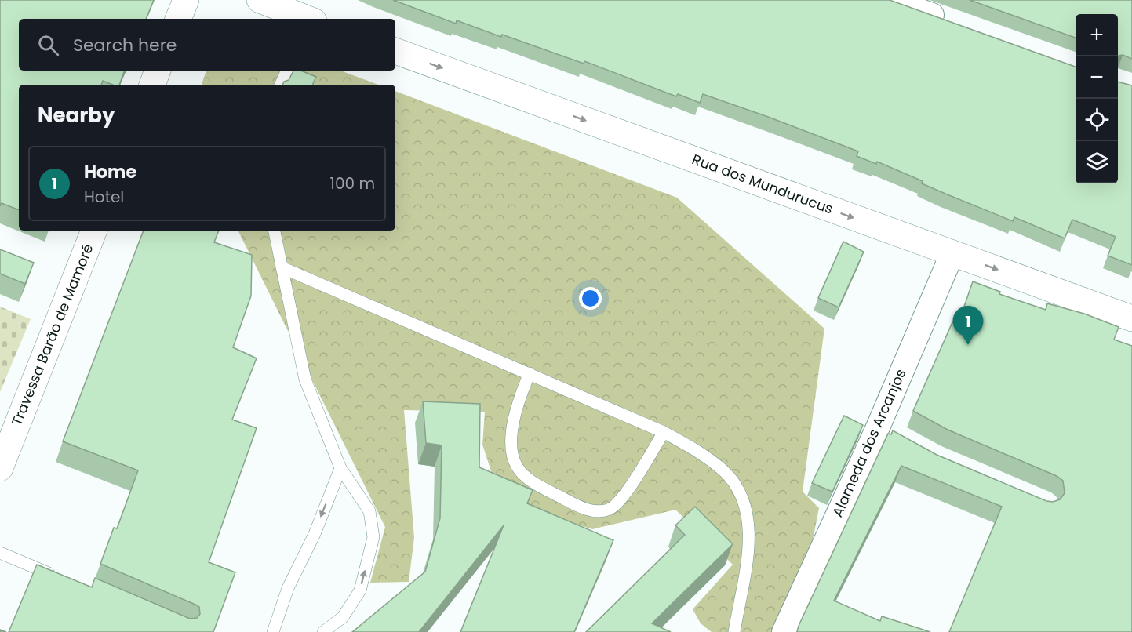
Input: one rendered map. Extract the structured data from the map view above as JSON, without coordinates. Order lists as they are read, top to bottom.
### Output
{
  "streets": {
    "street": ["Rua dos Mundurucus", "Travessa Barão de Mamoré", "Alameda dos Arcanjos"]
  },
  "crossings": [
    ["Rua dos Mundurucus", "Alameda dos Arcanjos"]
  ],
  "one_way": ["Rua dos Mundurucus"],
  "page": {
    "map_buttons": ["+", "−"],
    "search": "Search here",
    "heading": "Nearby",
    "list": [
      {
        "mark": "1",
        "name": "Home",
        "note": "Hotel",
        "value": "100 m"
      }
    ],
    "pins": "1"
  }
}
